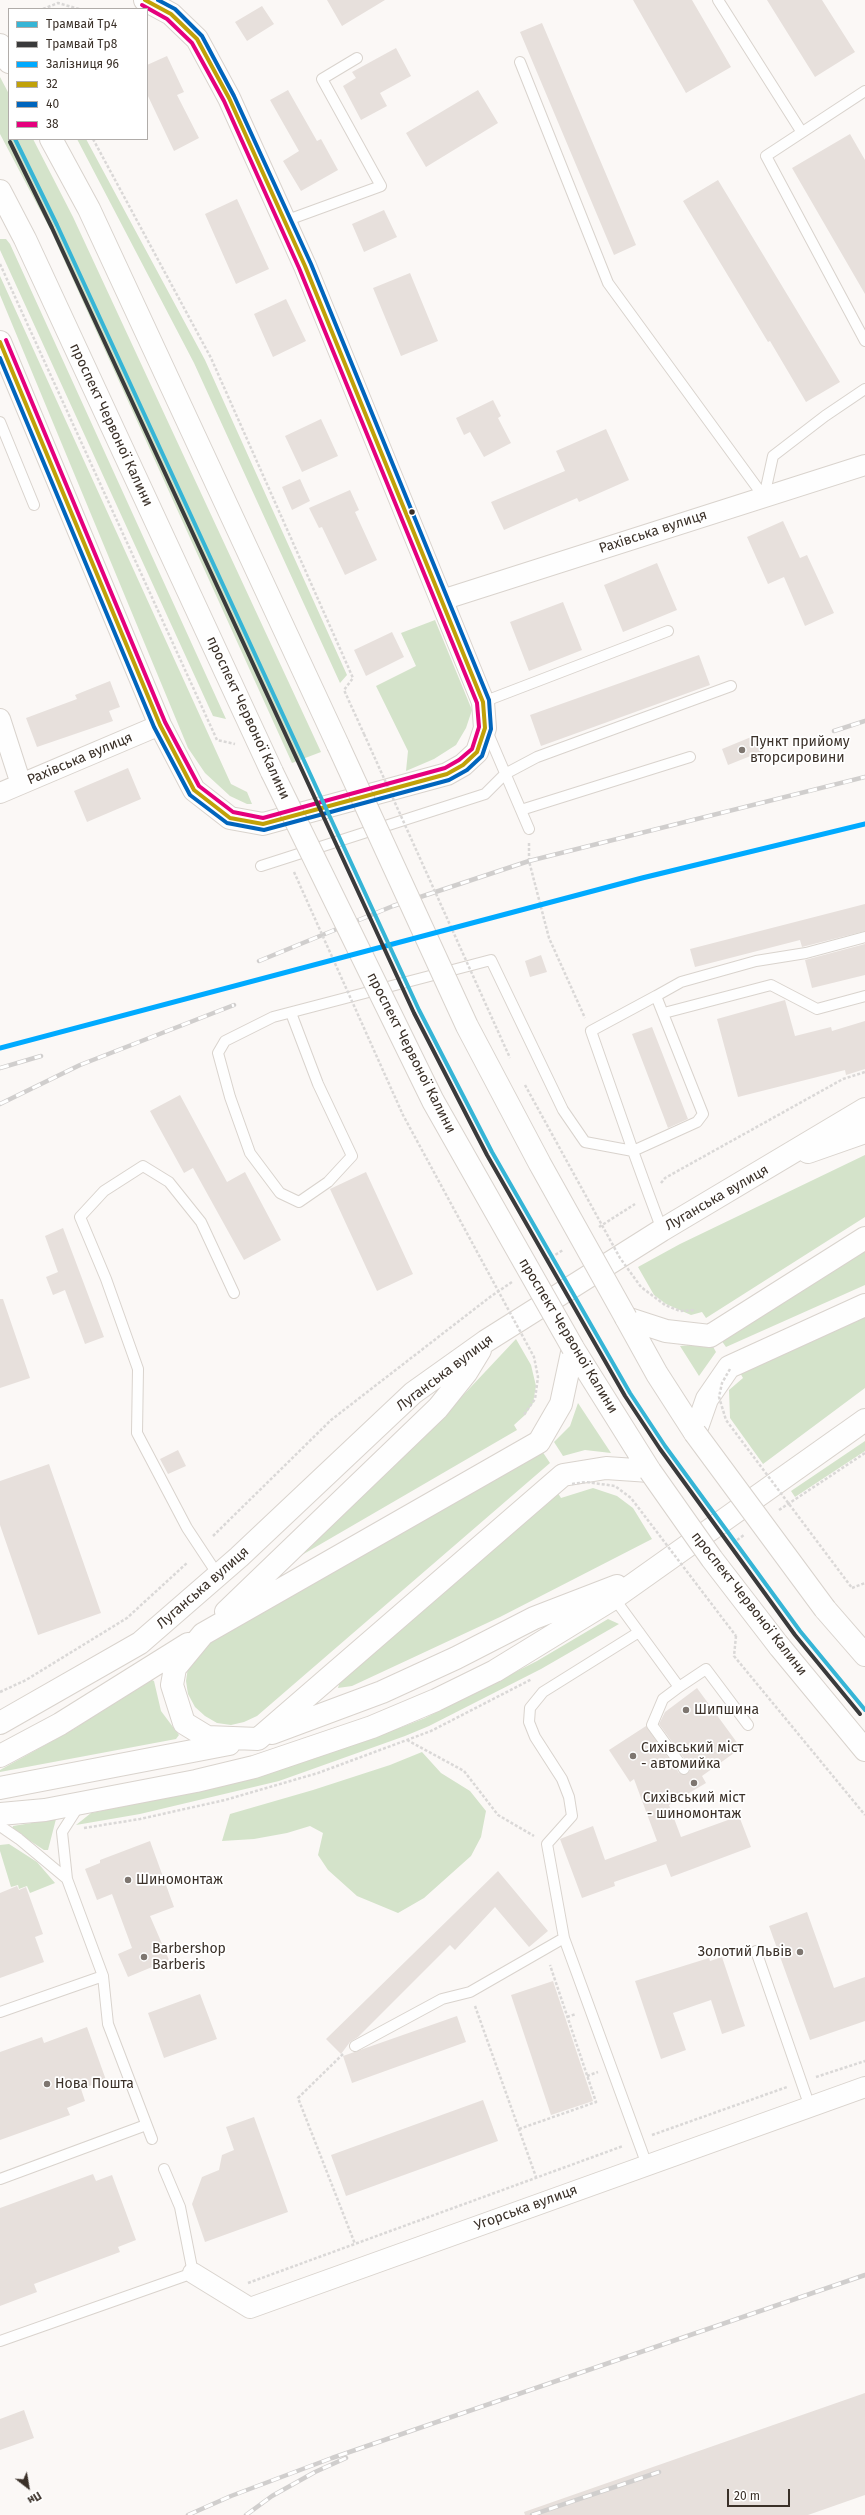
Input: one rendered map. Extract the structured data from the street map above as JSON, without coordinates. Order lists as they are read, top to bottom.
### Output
{
  "streets": {
    "main road": ["проспект Червоної Калини", "Луганська вулиця"],
    "street": ["Рахівська вулиця", "Угорська вулиця"]
  },
  "places": [
    "Пункт прийому вторсировини",
    "Шипшина",
    "Сихівський міст - автомийка",
    "Сихівський міст - шиномонтаж",
    "Шиномонтаж",
    "Золотий Львів",
    "Barbershop Barberis",
    "Нова Пошта"
  ],
  "lines": [
    "transit line 32",
    "transit line 40",
    "transit line 38",
    "tram line Тр4",
    "tram line Тр8",
    "rail line 96"
  ],
  "legend": [
    "Трамвай Тр4",
    "Трамвай Тр8",
    "Залізниця 96",
    "32",
    "40",
    "38"
  ],
  "scale_bar": "20 m",
  "north": "bottom right"
}
